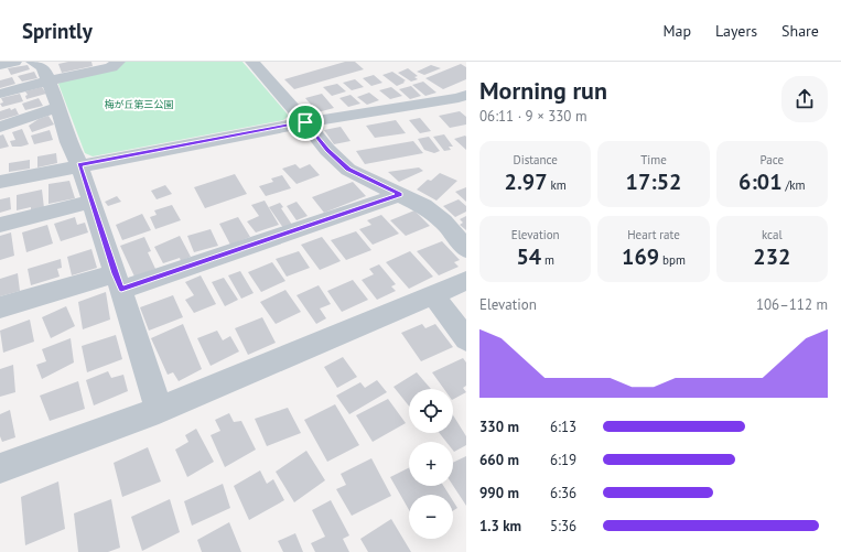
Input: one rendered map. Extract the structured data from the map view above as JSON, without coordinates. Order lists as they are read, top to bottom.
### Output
{
  "parks": ["梅が丘第三公園"],
  "page": {
    "header": "Sprintly",
    "nav": ["Map", "Layers", "Share"],
    "heading": ["Morning run", "06:11 · 9 × 330 m"],
    "stats": [
      ["Distance", "2.97 km"],
      ["Time", "17:52"],
      ["Pace", "6:01 /km"],
      ["Elevation", "54 m"],
      ["Heart rate", "169 bpm"],
      ["kcal", "232"]
    ],
    "chart": ["Elevation", "106–112 m"],
    "map_buttons": ["+", "−"],
    "list": [
      {
        "name": "330 m",
        "note": "6:13"
      },
      {
        "name": "660 m",
        "note": "6:19"
      },
      {
        "name": "990 m",
        "note": "6:36"
      },
      {
        "name": "1.3 km",
        "note": "5:36"
      }
    ]
  }
}
